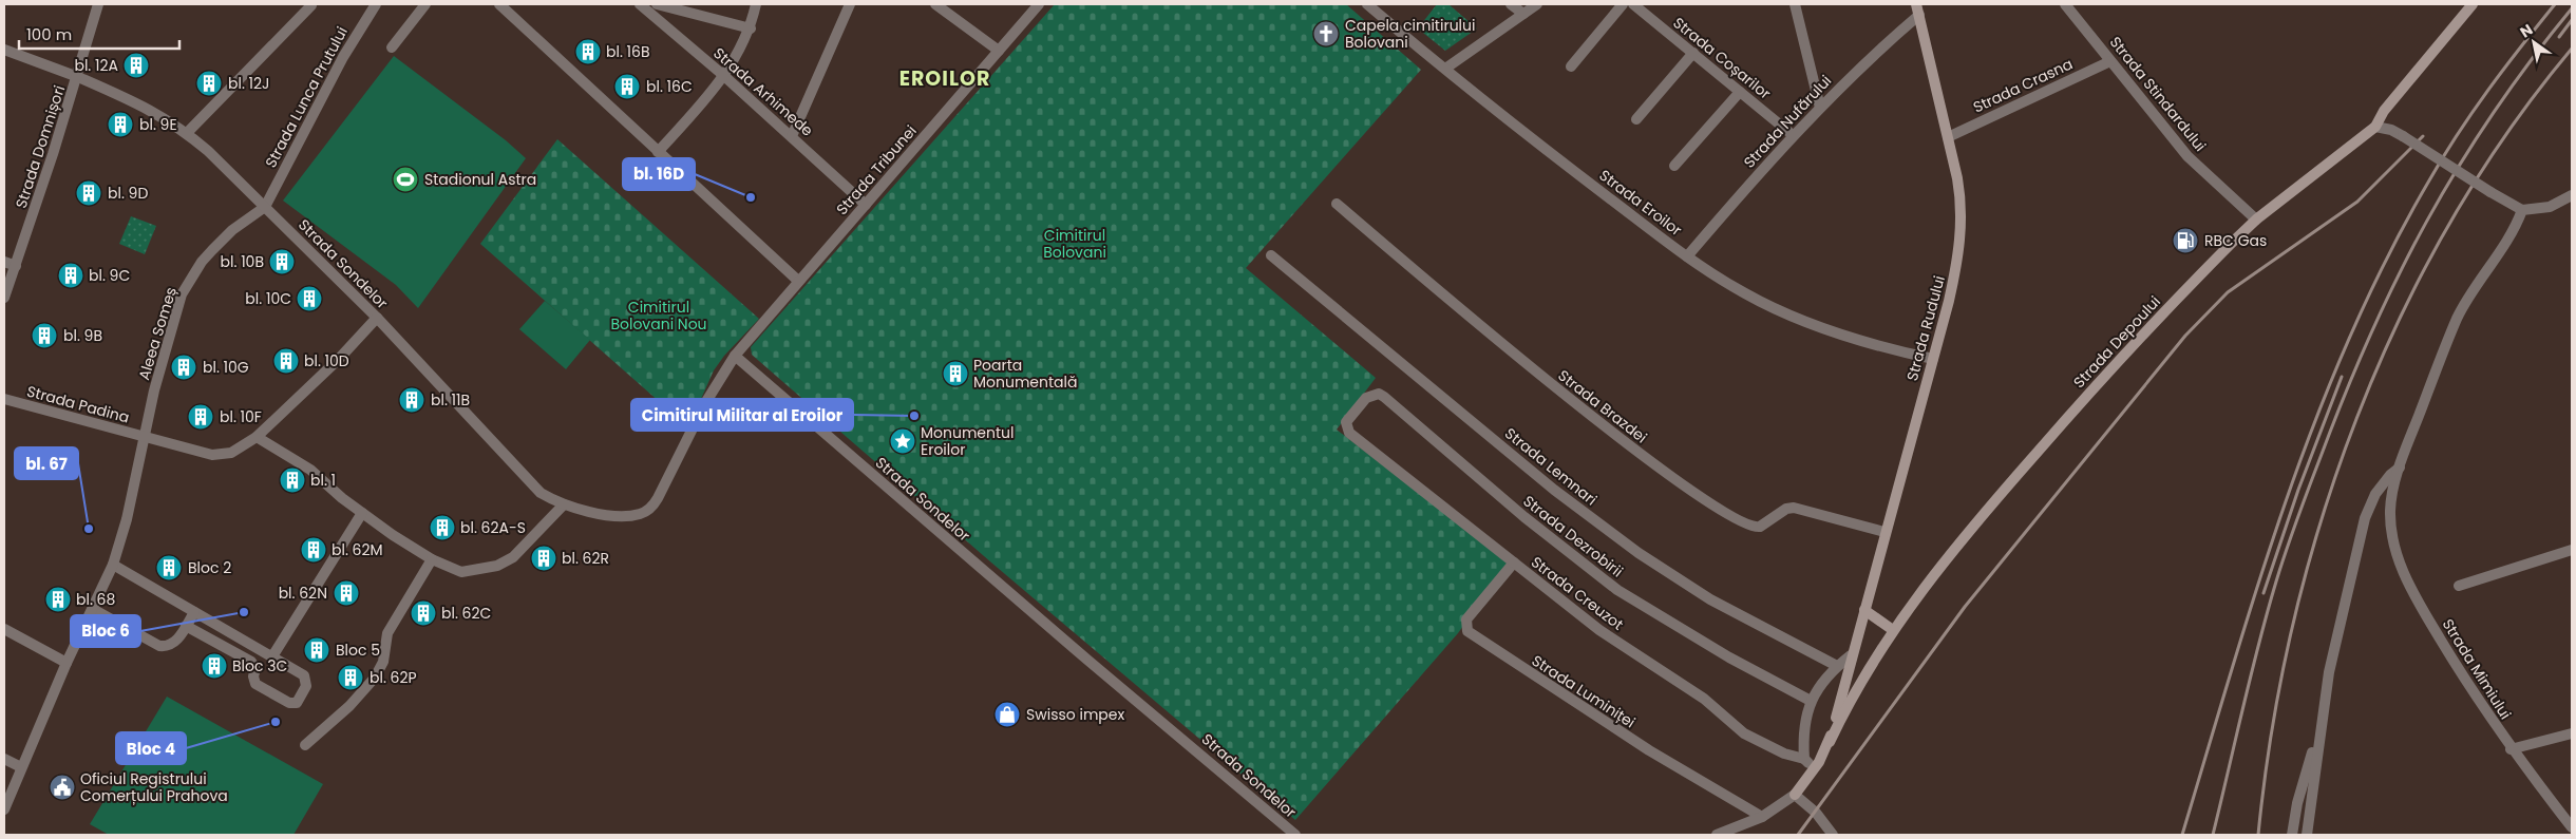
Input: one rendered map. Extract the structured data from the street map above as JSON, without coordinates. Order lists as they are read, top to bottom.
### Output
{
  "streets": {
    "main road": ["Strada Rudului", "Strada Depoului"],
    "street": [
      "Strada Coșarilor",
      "Strada Crasna",
      "Strada Arhimede",
      "Strada Stindardului",
      "Strada Lunca Prutului",
      "Strada Nufărului",
      "Strada Domnișori",
      "Strada Tribunei",
      "Strada Eroilor",
      "Strada Sondelor",
      "Aleea Someș",
      "Strada Padina",
      "Strada Brazdei",
      "Strada Lemnari",
      "Strada Dezrobirii",
      "Strada Creuzot",
      "Strada Mimiului",
      "Strada Luminiței"
    ]
  },
  "crossings": [
    ["Strada Coșarilor", "Strada Nufărului"],
    ["Strada Crasna", "Strada Stindardului"],
    ["Strada Crasna", "Strada Rudului"],
    ["Strada Arhimede", "Strada Tribunei"],
    ["Strada Stindardului", "Strada Depoului"],
    ["Strada Lunca Prutului", "Strada Sondelor"],
    ["Strada Lunca Prutului", "Aleea Someș"],
    ["Strada Nufărului", "Strada Eroilor"],
    ["Strada Nufărului", "Strada Rudului"],
    ["Strada Domnișori", "Strada Sondelor"],
    ["Strada Tribunei", "Strada Sondelor"],
    ["Strada Eroilor", "Strada Rudului"],
    ["Strada Sondelor", "Aleea Someș"],
    ["Strada Sondelor", "Strada Padina"],
    ["Strada Rudului", "Strada Depoului"],
    ["Strada Rudului", "Strada Brazdei"],
    ["Strada Rudului", "Strada Luminiței"],
    ["Aleea Someș", "Strada Padina"],
    ["Strada Dezrobirii", "Strada Creuzot"],
    ["Strada Creuzot", "Strada Luminiței"]
  ],
  "districts": ["EROILOR"],
  "parks": ["Cimitirul Bolovani", "Cimitirul Bolovani Nou"],
  "places": {
    "church": ["Capela cimitirului Bolovani"],
    "building": [
      "bl. 16B",
      "bl. 12A",
      "bl. 12J",
      "bl. 16C",
      "bl. 9E",
      "bl. 9D",
      "bl. 10B",
      "bl. 9C",
      "bl. 10C",
      "bl. 9B",
      "bl. 10D",
      "bl. 10G",
      "Poarta Monumentală",
      "bl. 11B",
      "bl. 10F",
      "bl. 1",
      "bl. 62A-S",
      "bl. 62M",
      "bl. 62R",
      "Bloc 2",
      "bl. 62N",
      "bl. 68",
      "bl. 62C",
      "Bloc 5",
      "Bloc 3C",
      "bl. 62P"
    ],
    "sports": ["Stadionul Astra"],
    "other": [
      "bl. 16D",
      "Cimitirul Militar al Eroilor",
      "bl. 67",
      "Bloc 6",
      "Bloc 4"
    ],
    "fuel station": ["RBC Gas"],
    "place": ["Monumentul Eroilor"],
    "shop": ["Swisso impex"],
    "public building": ["Oficiul Registrului Comerțului Prahova"]
  },
  "scale_bar": "100 m",
  "north": "top left"
}
